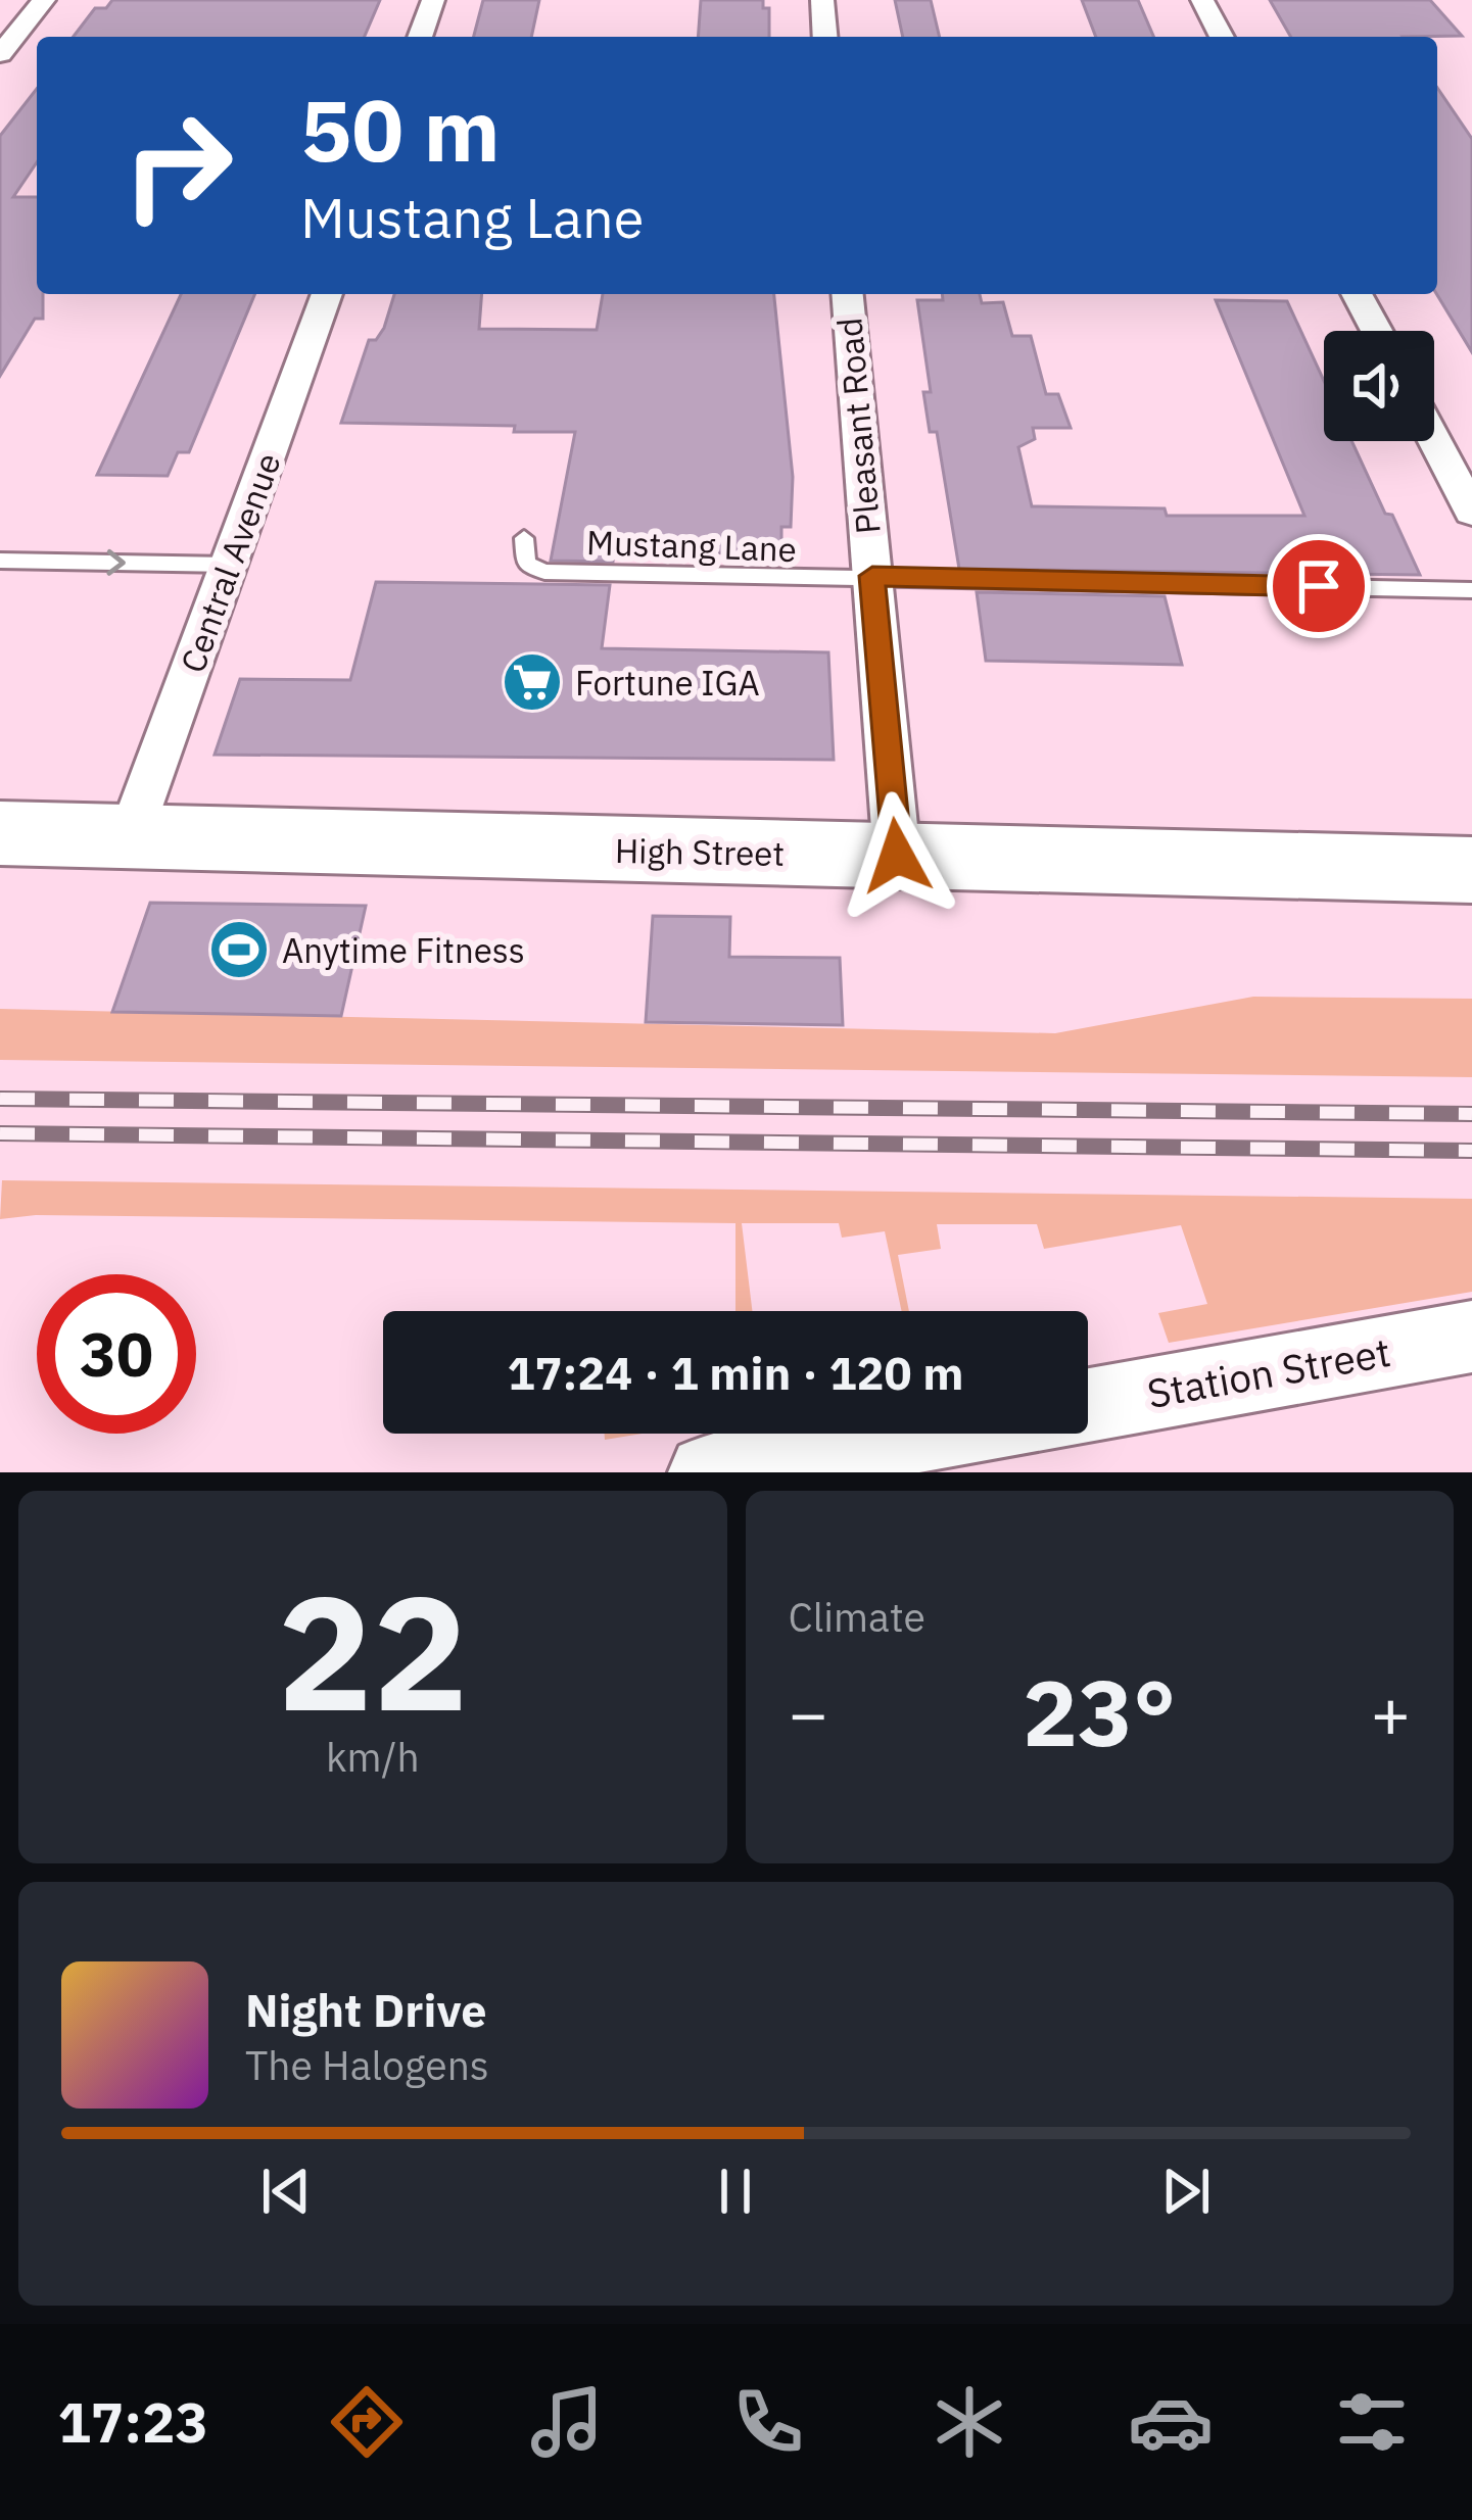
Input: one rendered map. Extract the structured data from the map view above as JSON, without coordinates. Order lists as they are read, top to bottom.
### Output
{
  "streets": {
    "main road": ["High Street"],
    "street": ["Pleasant Road", "Central Avenue", "Station Street"],
    "lane": ["Mustang Lane"]
  },
  "crossings": [
    ["Pleasant Road", "Mustang Lane"],
    ["Pleasant Road", "High Street"],
    ["Central Avenue", "High Street"]
  ],
  "places": {
    "supermarket": ["Fortune IGA"],
    "sports": ["Anytime Fitness"]
  },
  "page": {
    "turn": ["50 m", "Mustang Lane"],
    "limit": "30",
    "trip": "17:24 · 1 min · 120 m",
    "tile": [
      ["22", "km/h"],
      "Climate"
    ],
    "heat": ["−", "23°", "+"],
    "song": ["Night Drive", "The Halogens"],
    "tabs": "17:23"
  }
}
